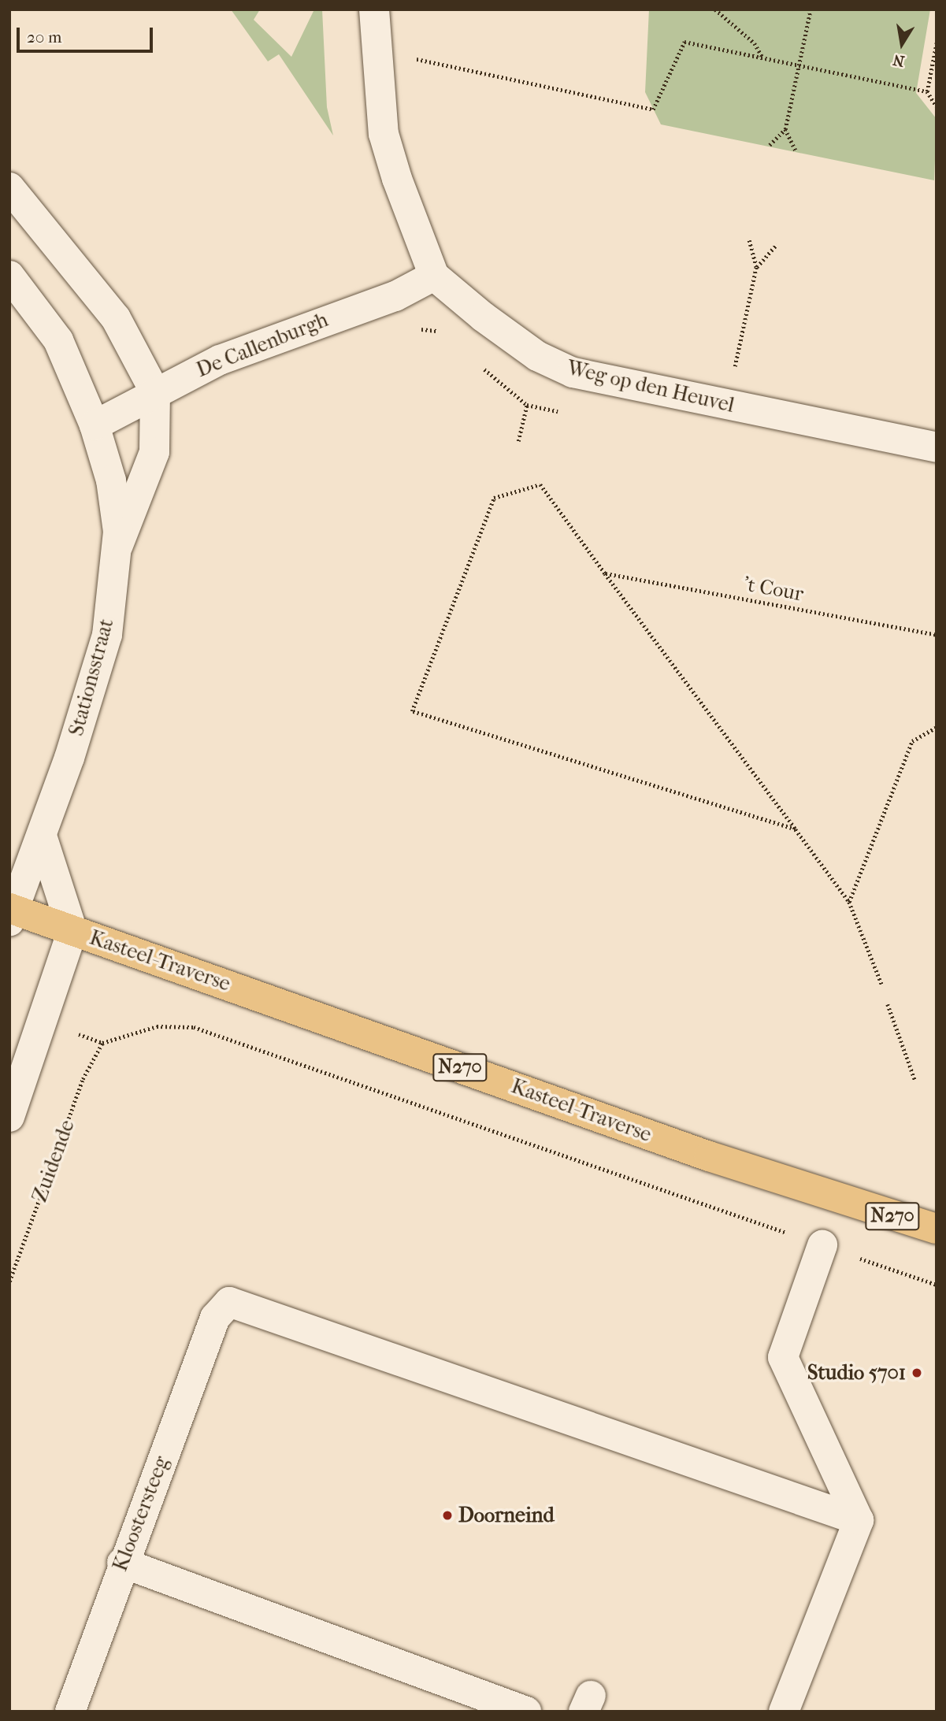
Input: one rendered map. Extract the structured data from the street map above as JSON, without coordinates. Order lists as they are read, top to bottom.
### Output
{
  "streets": {
    "main road": ["Kasteel-Traverse", "N270"],
    "street": [
      "De Callenburgh",
      "Weg op den Heuvel",
      "Stationsstraat",
      "Kloostersteeg"
    ],
    "path": ["'t Cour", "Zuidende"]
  },
  "crossings": [
    ["De Callenburgh", "Weg op den Heuvel"],
    ["De Callenburgh", "Stationsstraat"],
    ["Stationsstraat", "Kasteel-Traverse"]
  ],
  "places": ["Studio 5701", "Doorneind"],
  "scale_bar": "20 m",
  "north": "bottom"
}
